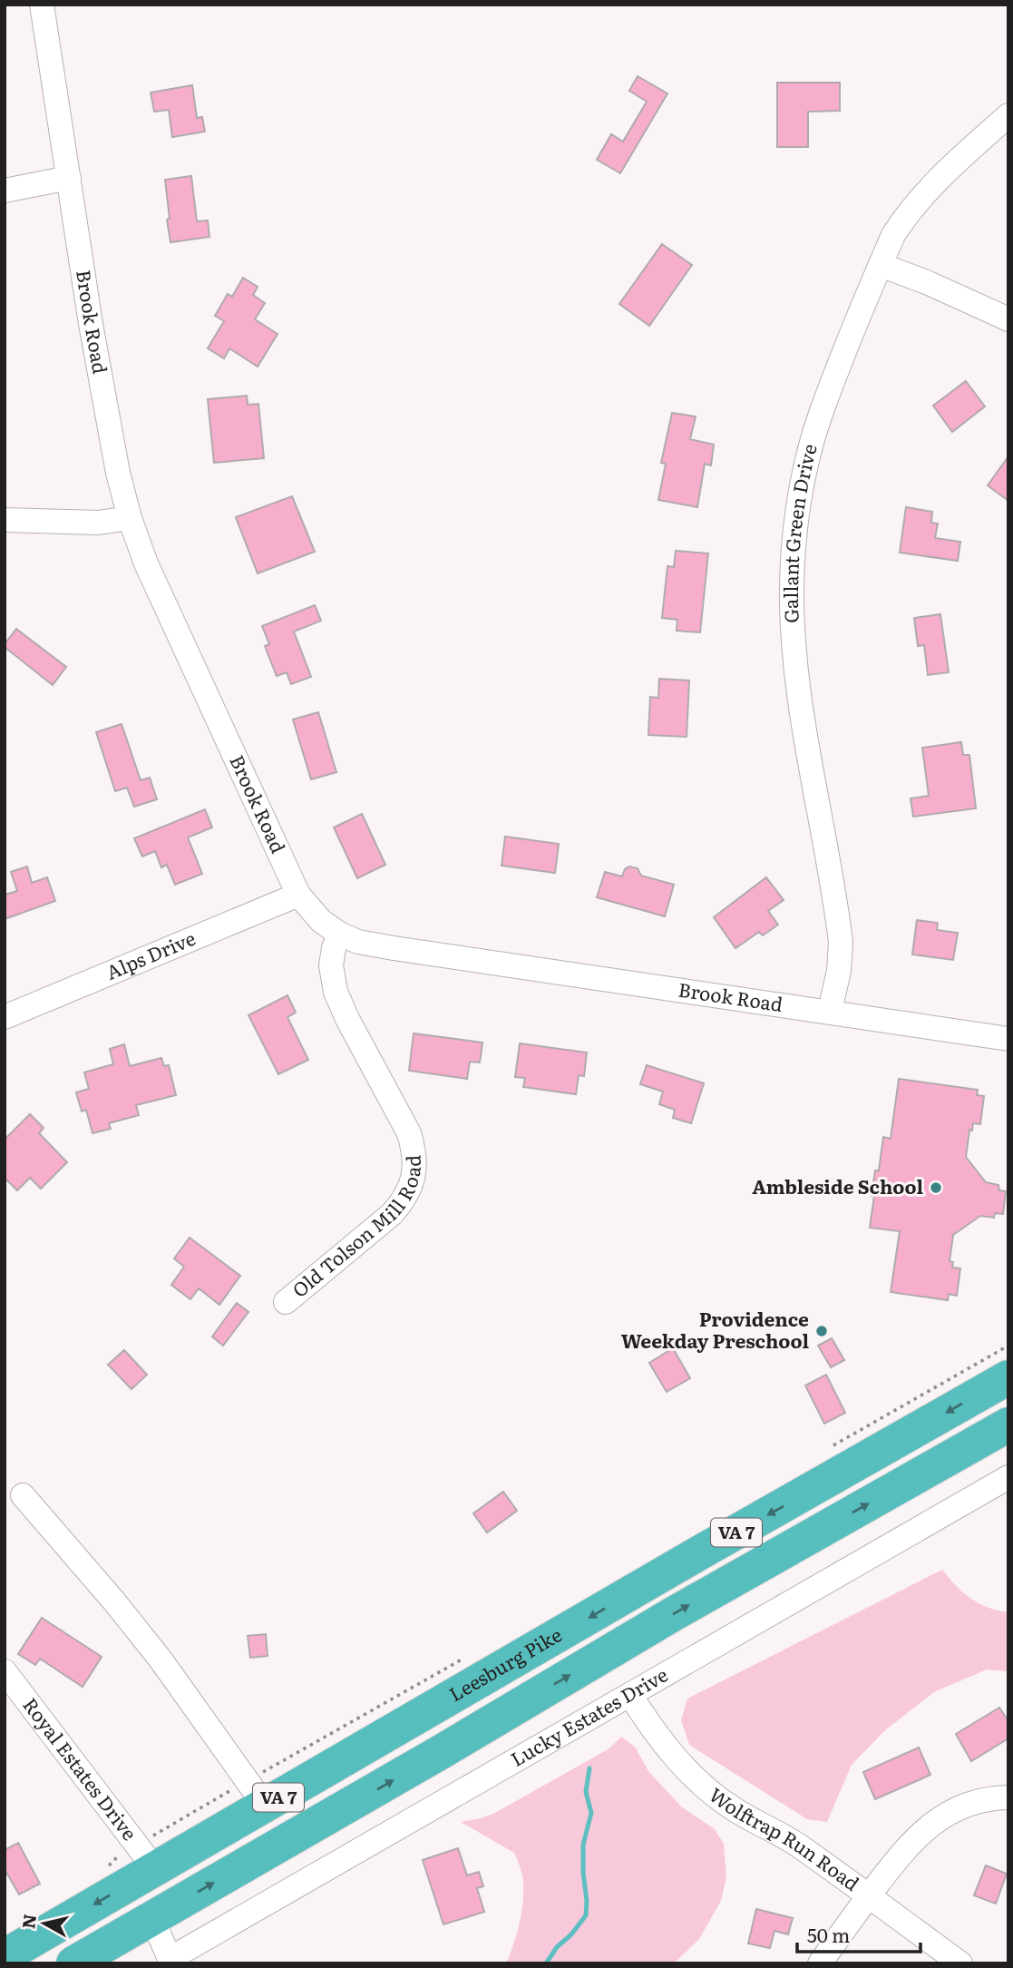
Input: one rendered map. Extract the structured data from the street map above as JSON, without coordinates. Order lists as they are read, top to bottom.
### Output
{
  "streets": {
    "highway": ["VA 7", "Leesburg Pike"],
    "street": [
      "Brook Road",
      "Gallant Green Drive",
      "Alps Drive",
      "Old Tolson Mill Road",
      "Lucky Estates Drive",
      "Royal Estates Drive",
      "Wolftrap Run Road"
    ]
  },
  "crossings": [
    ["Brook Road", "Gallant Green Drive"],
    ["Brook Road", "Alps Drive"],
    ["Brook Road", "Old Tolson Mill Road"],
    ["VA 7", "Lucky Estates Drive"],
    ["Leesburg Pike", "Royal Estates Drive"],
    ["Lucky Estates Drive", "Wolftrap Run Road"]
  ],
  "places": ["Ambleside School", "Providence Weekday Preschool"],
  "scale_bar": "50 m",
  "north": "left"
}
